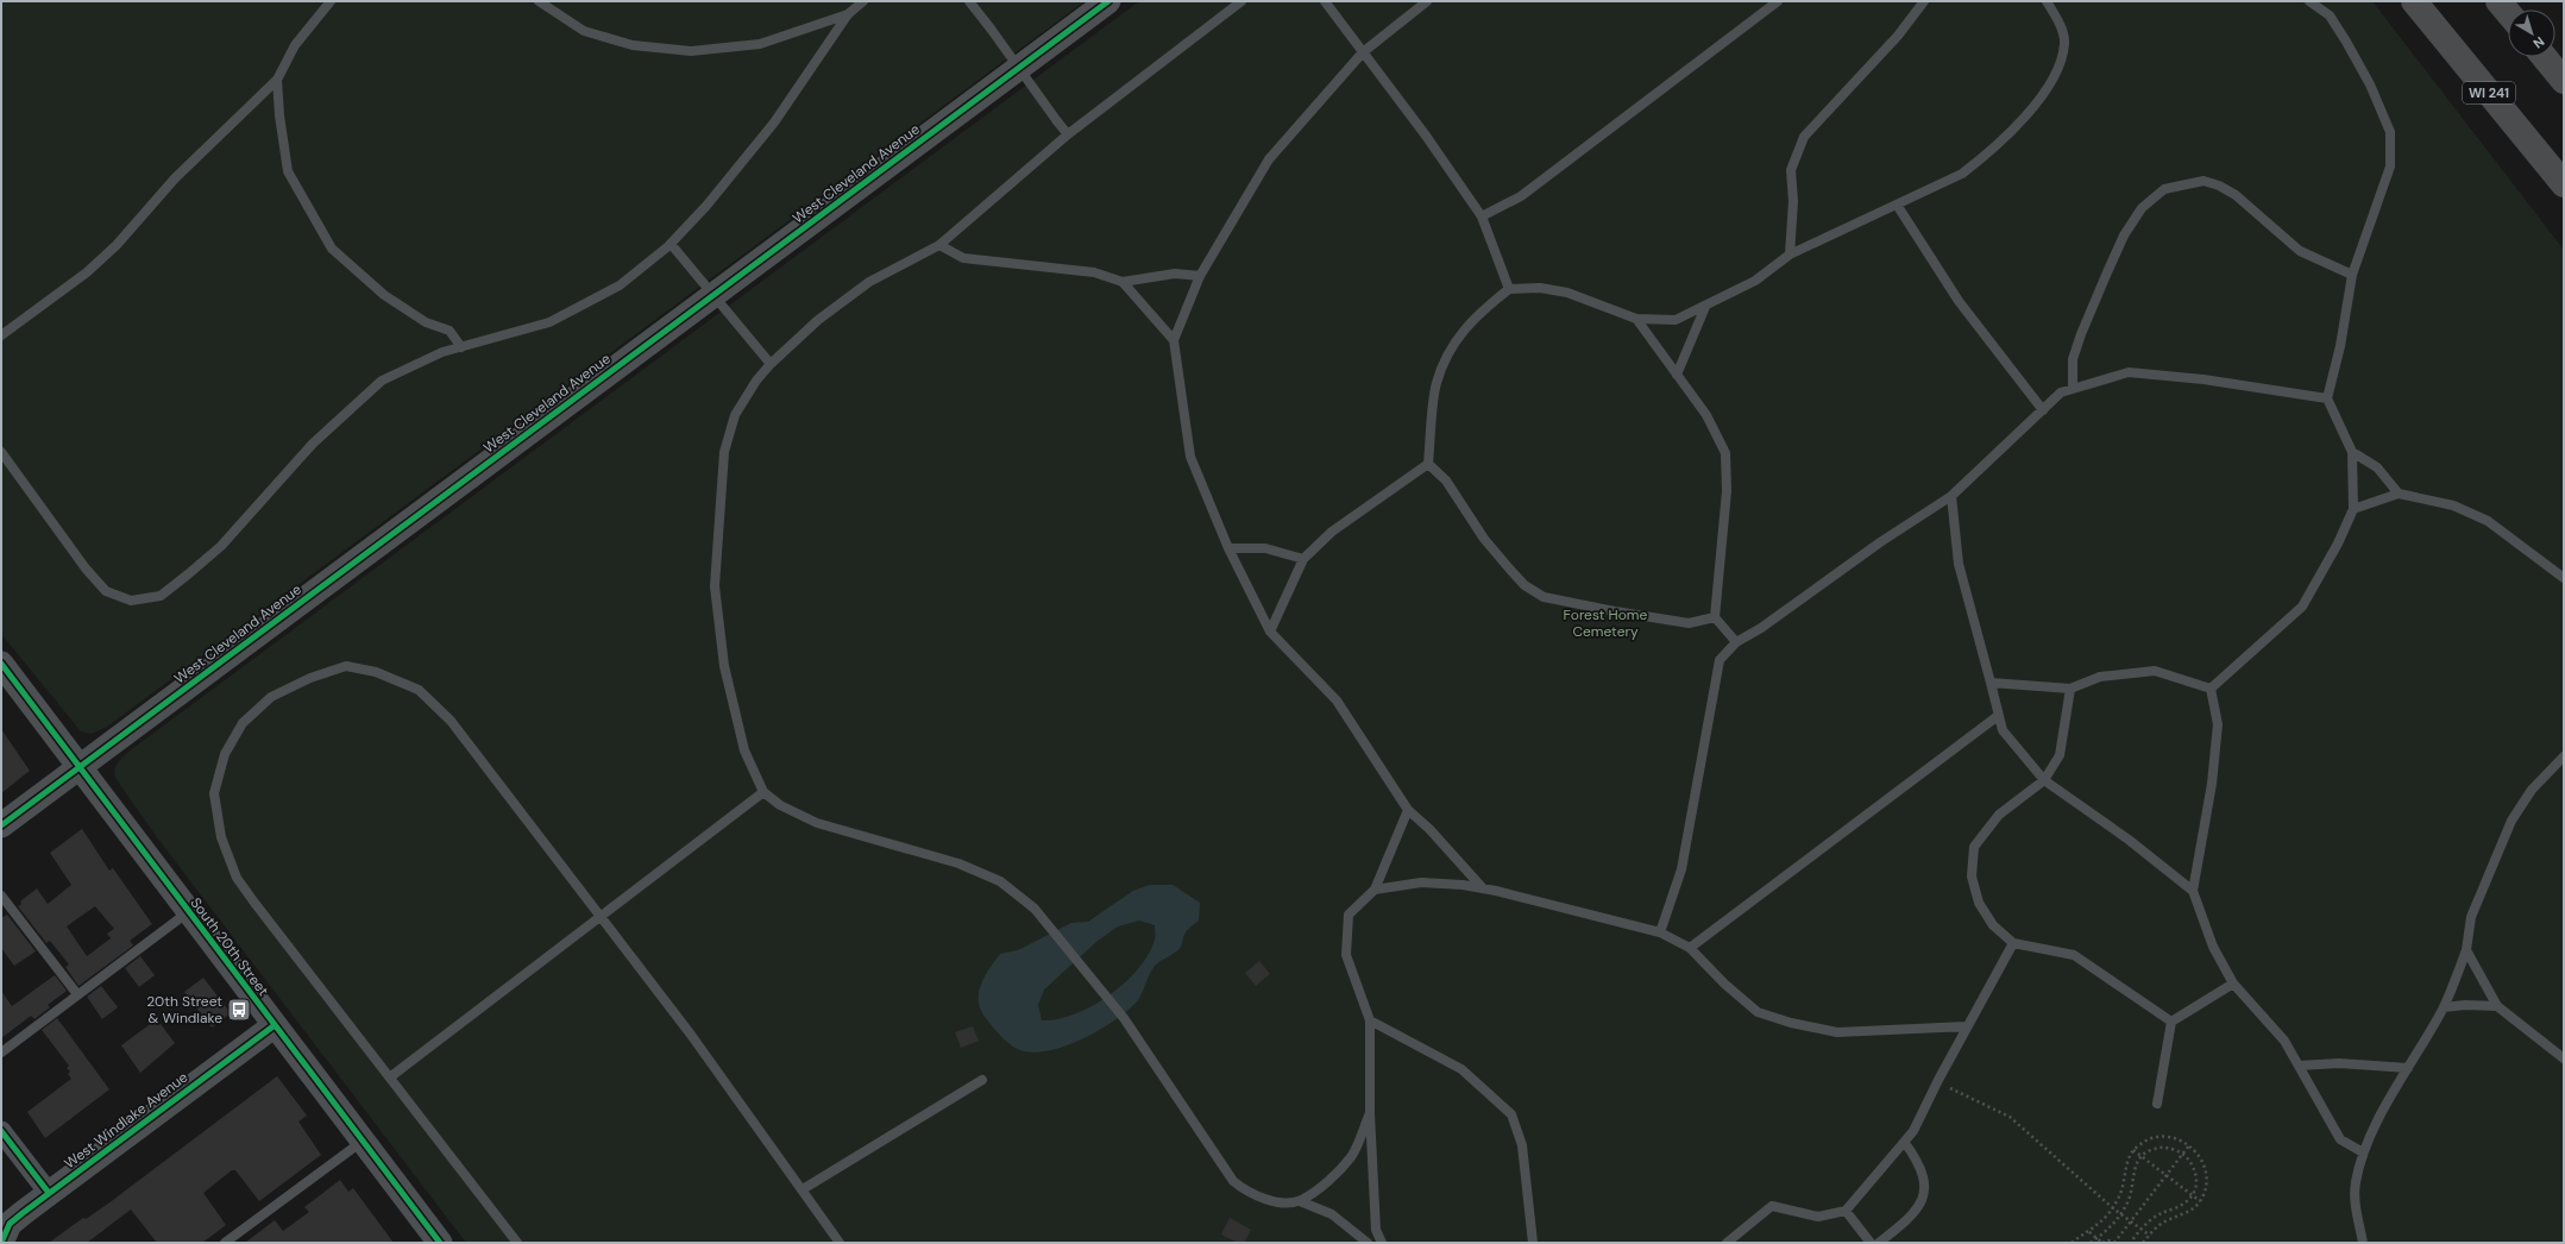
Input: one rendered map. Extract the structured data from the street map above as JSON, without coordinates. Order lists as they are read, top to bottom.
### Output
{
  "streets": {
    "main road": ["WI 241"],
    "street": ["West Cleveland Avenue", "South 20th Street", "West Windlake Avenue"]
  },
  "crossings": [
    ["West Cleveland Avenue", "South 20th Street"],
    ["South 20th Street", "West Windlake Avenue"]
  ],
  "parks": ["Forest Home Cemetery"],
  "places": {
    "bus stop": ["20th Street & Windlake"]
  },
  "north": "bottom right"
}
